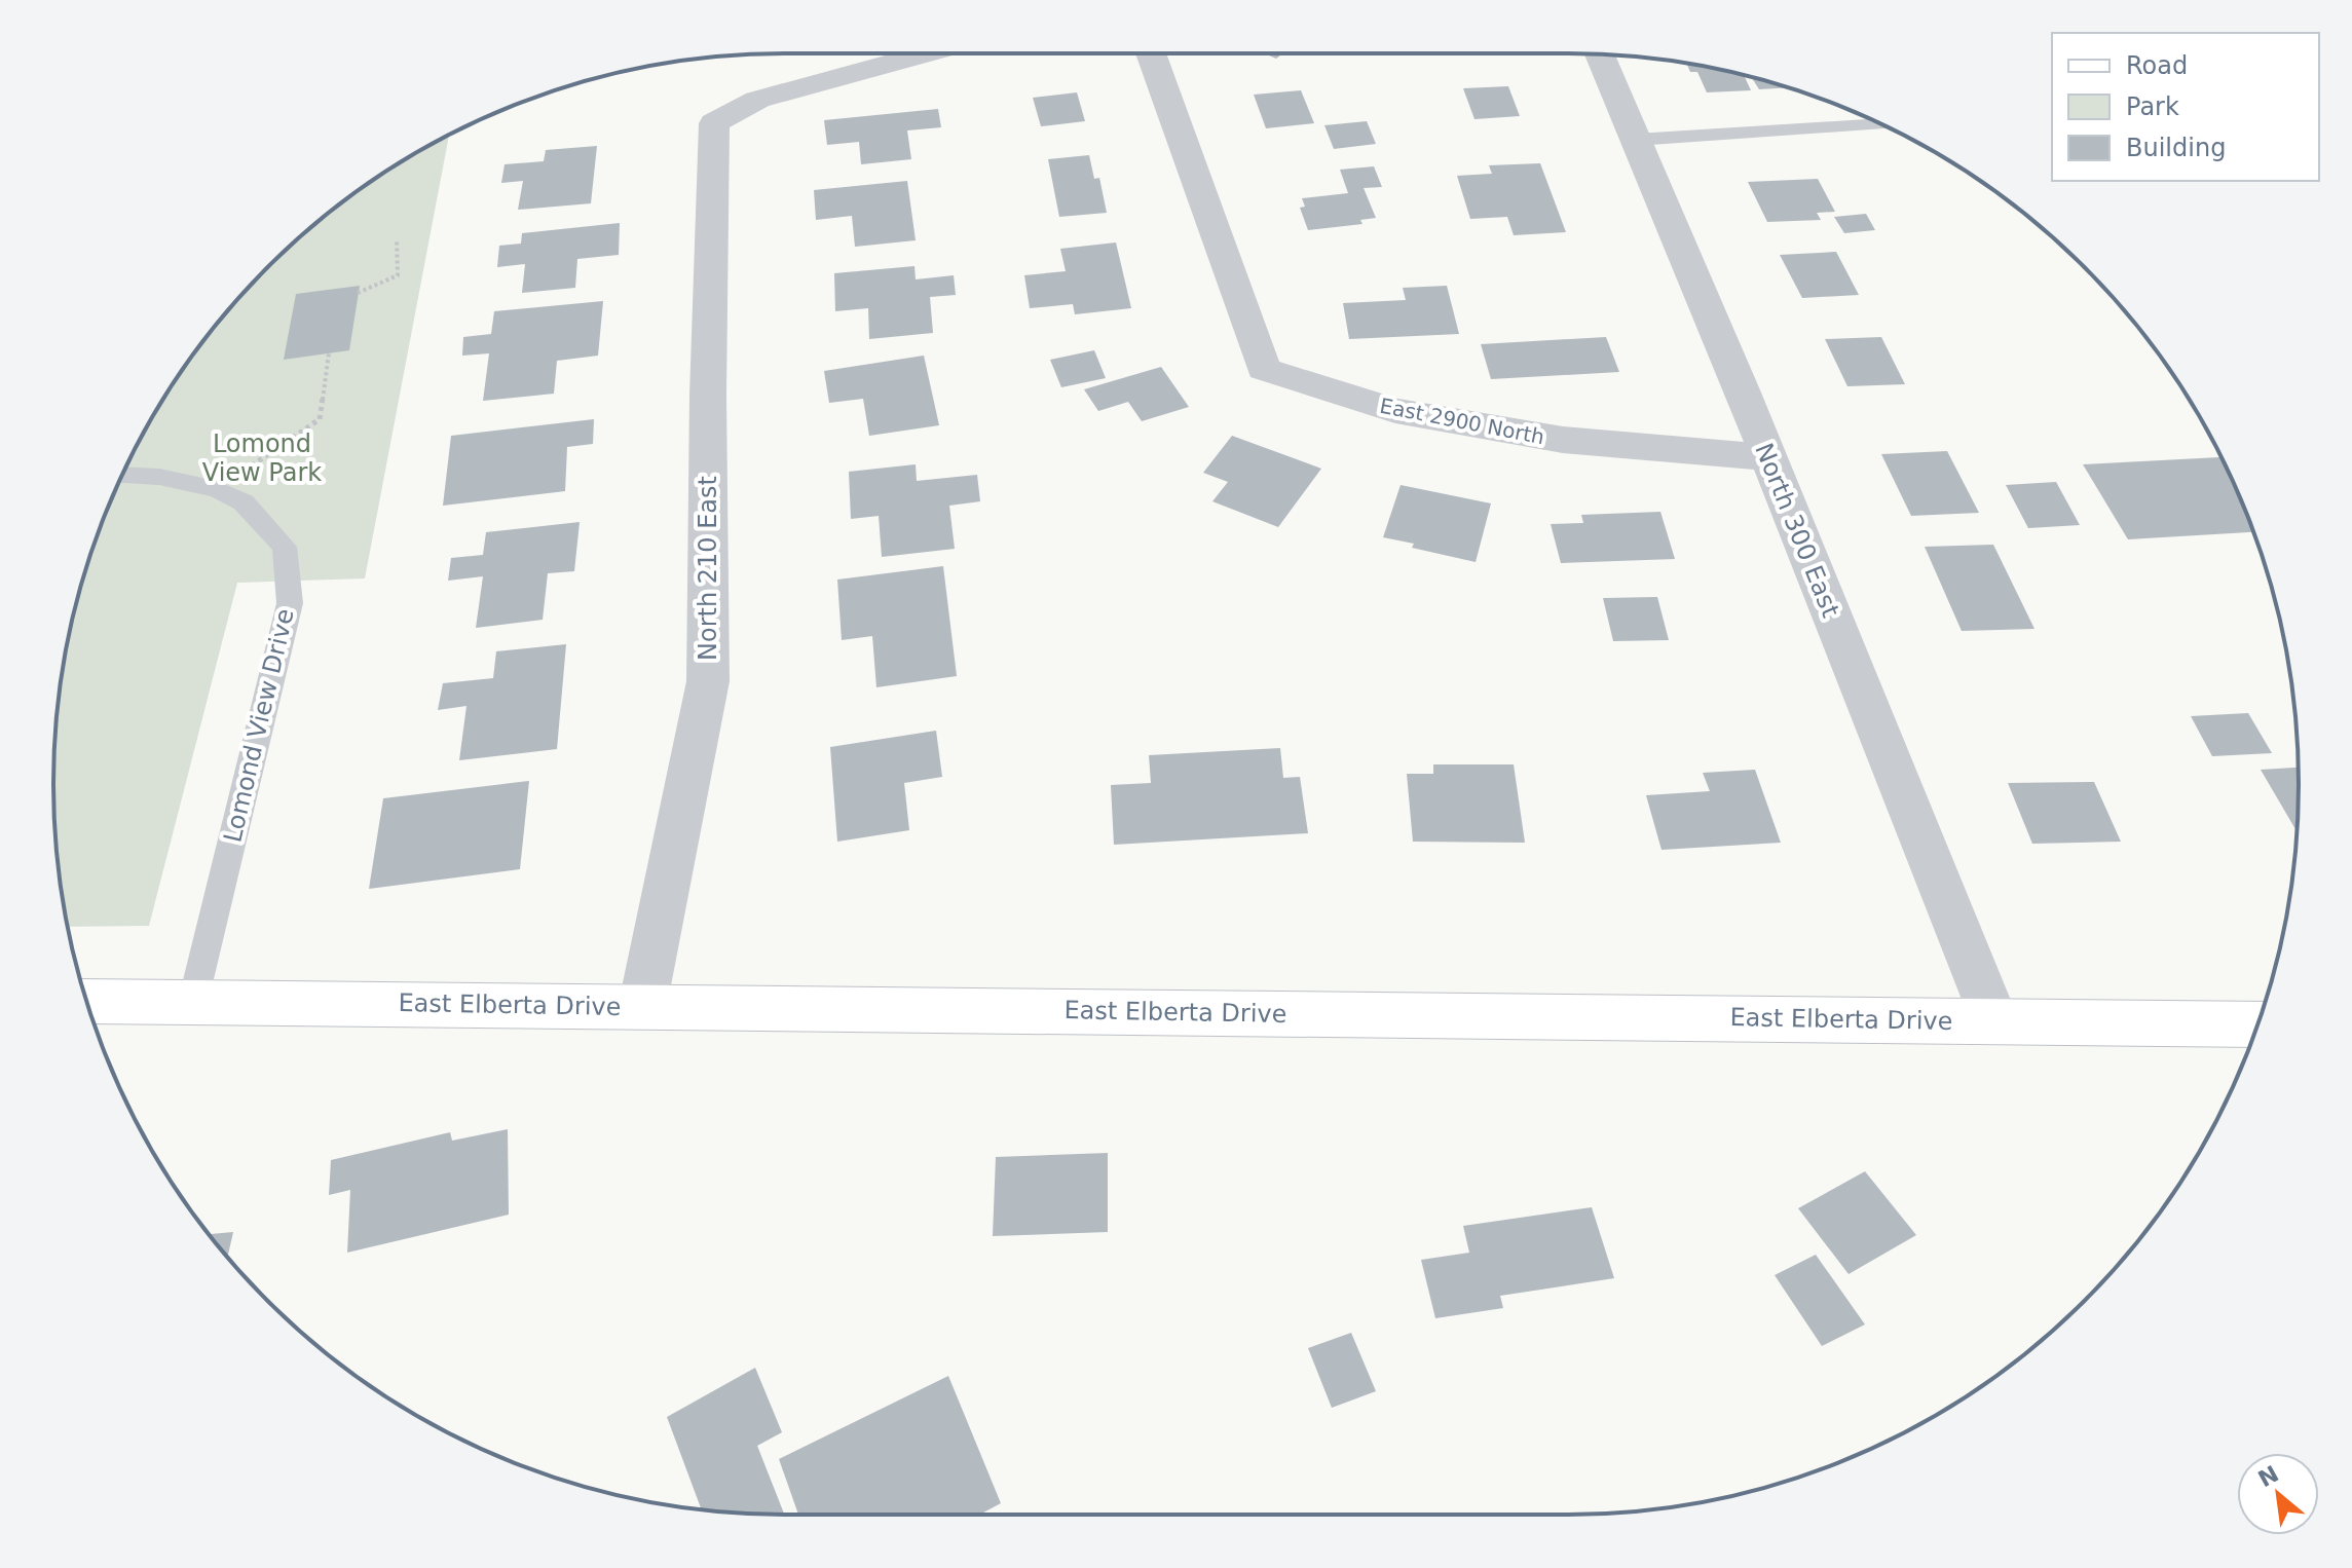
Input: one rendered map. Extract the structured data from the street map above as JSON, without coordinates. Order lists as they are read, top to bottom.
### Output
{
  "streets": {
    "main road": ["East Elberta Drive"],
    "street": ["East 2900 North", "North 300 East", "North 210 East"],
    "lane": ["Lomond View Drive"]
  },
  "crossings": [
    ["East 2900 North", "North 300 East"],
    ["North 300 East", "East Elberta Drive"],
    ["North 210 East", "East Elberta Drive"],
    ["Lomond View Drive", "East Elberta Drive"]
  ],
  "parks": ["Lomond View Park"],
  "legend": ["Road", "Park", "Building"],
  "north": "top left"
}
